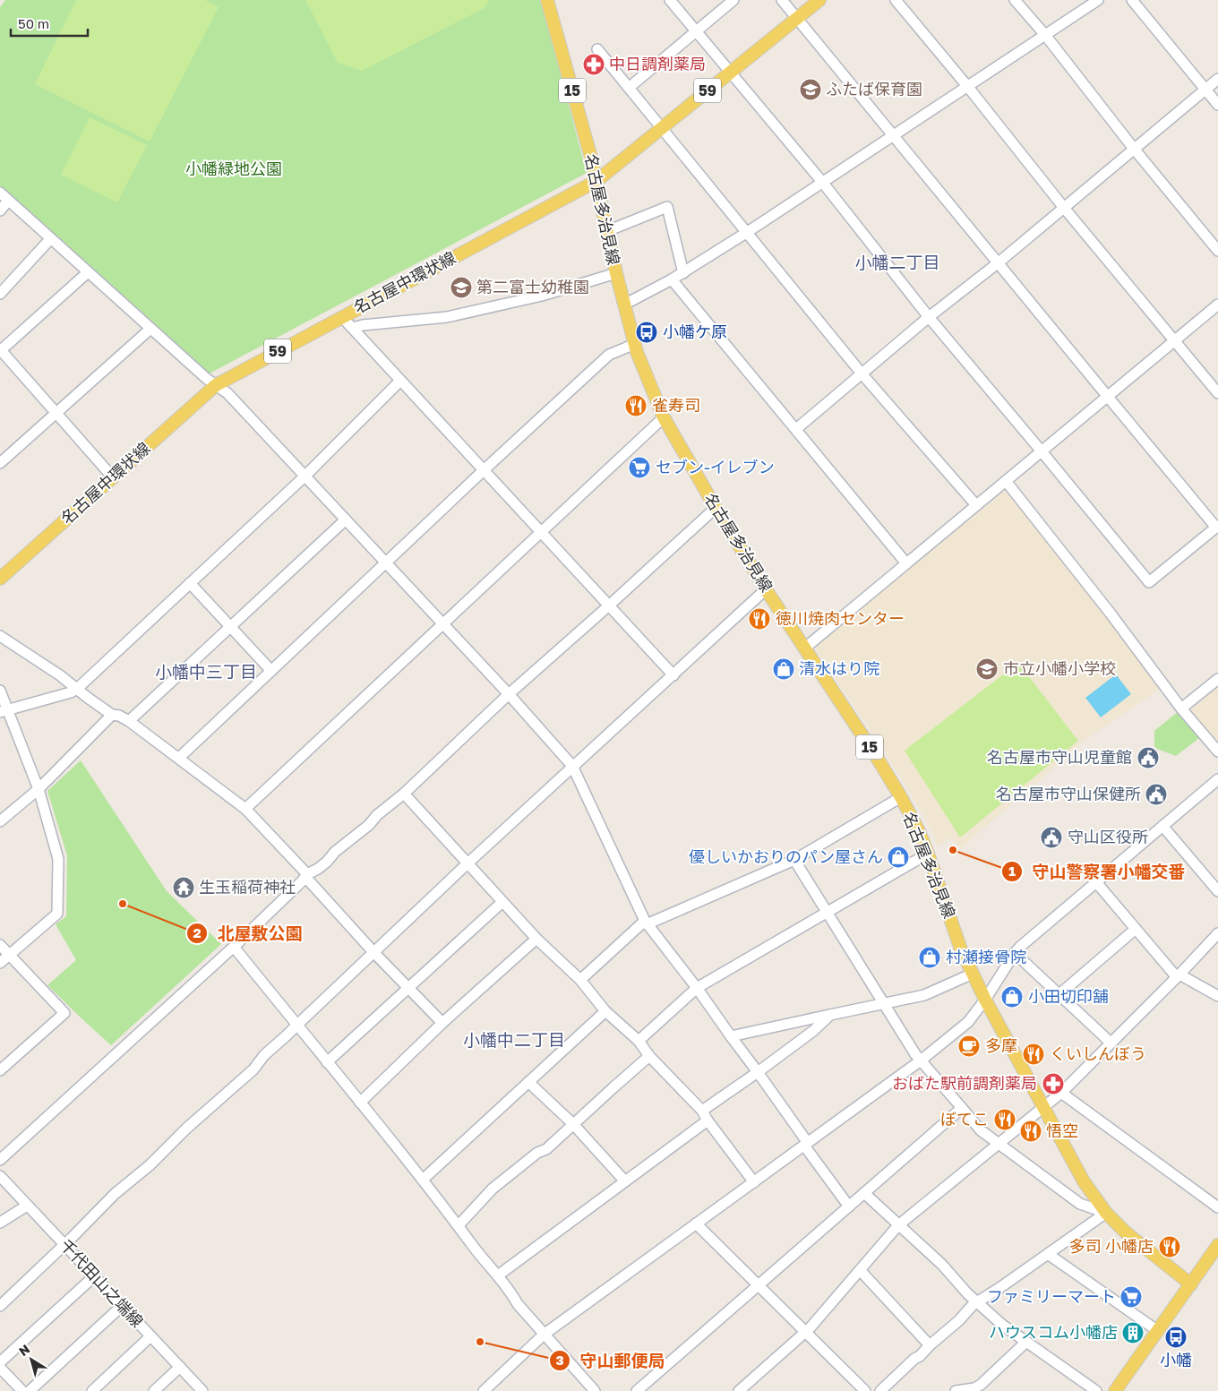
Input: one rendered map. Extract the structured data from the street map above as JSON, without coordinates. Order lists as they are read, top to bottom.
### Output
{
  "streets": {
    "main road": [
      "15",
      "59",
      "名古屋多治見線",
      "名古屋中環状線"
    ],
    "street": ["千代田山之端線"]
  },
  "crossings": [
    ["名古屋多治見線", "名古屋中環状線"]
  ],
  "districts": ["小幡二丁目", "小幡中三丁目", "小幡中二丁目"],
  "parks": ["小幡緑地公園"],
  "places": {
    "pharmacy": ["中日調剤薬局", "おばた駅前調剤薬局"],
    "school or university": ["ふたば保育園", "第二富士幼稚園", "市立小幡小学校"],
    "bus stop": ["小幡ケ原", "小幡"],
    "restaurant": [
      "雀寿司",
      "徳川焼肉センター",
      "くいしんぼう",
      "ぼてこ",
      "悟空",
      "多司 小幡店"
    ],
    "supermarket": ["セブン-イレブン", "ファミリーマート"],
    "shop": [
      "清水はり院",
      "優しいかおりのパン屋さん",
      "村瀬接骨院",
      "小田切印舗"
    ],
    "public building": ["名古屋市守山児童館", "名古屋市守山保健所", "守山区役所"],
    "other": ["守山警察署小幡交番", "北屋敷公園", "守山郵便局"],
    "temple": ["生玉稲荷神社"],
    "cafe": ["多摩"],
    "building": ["ハウスコム小幡店"]
  },
  "scale_bar": "50 m",
  "north": "top left"
}
